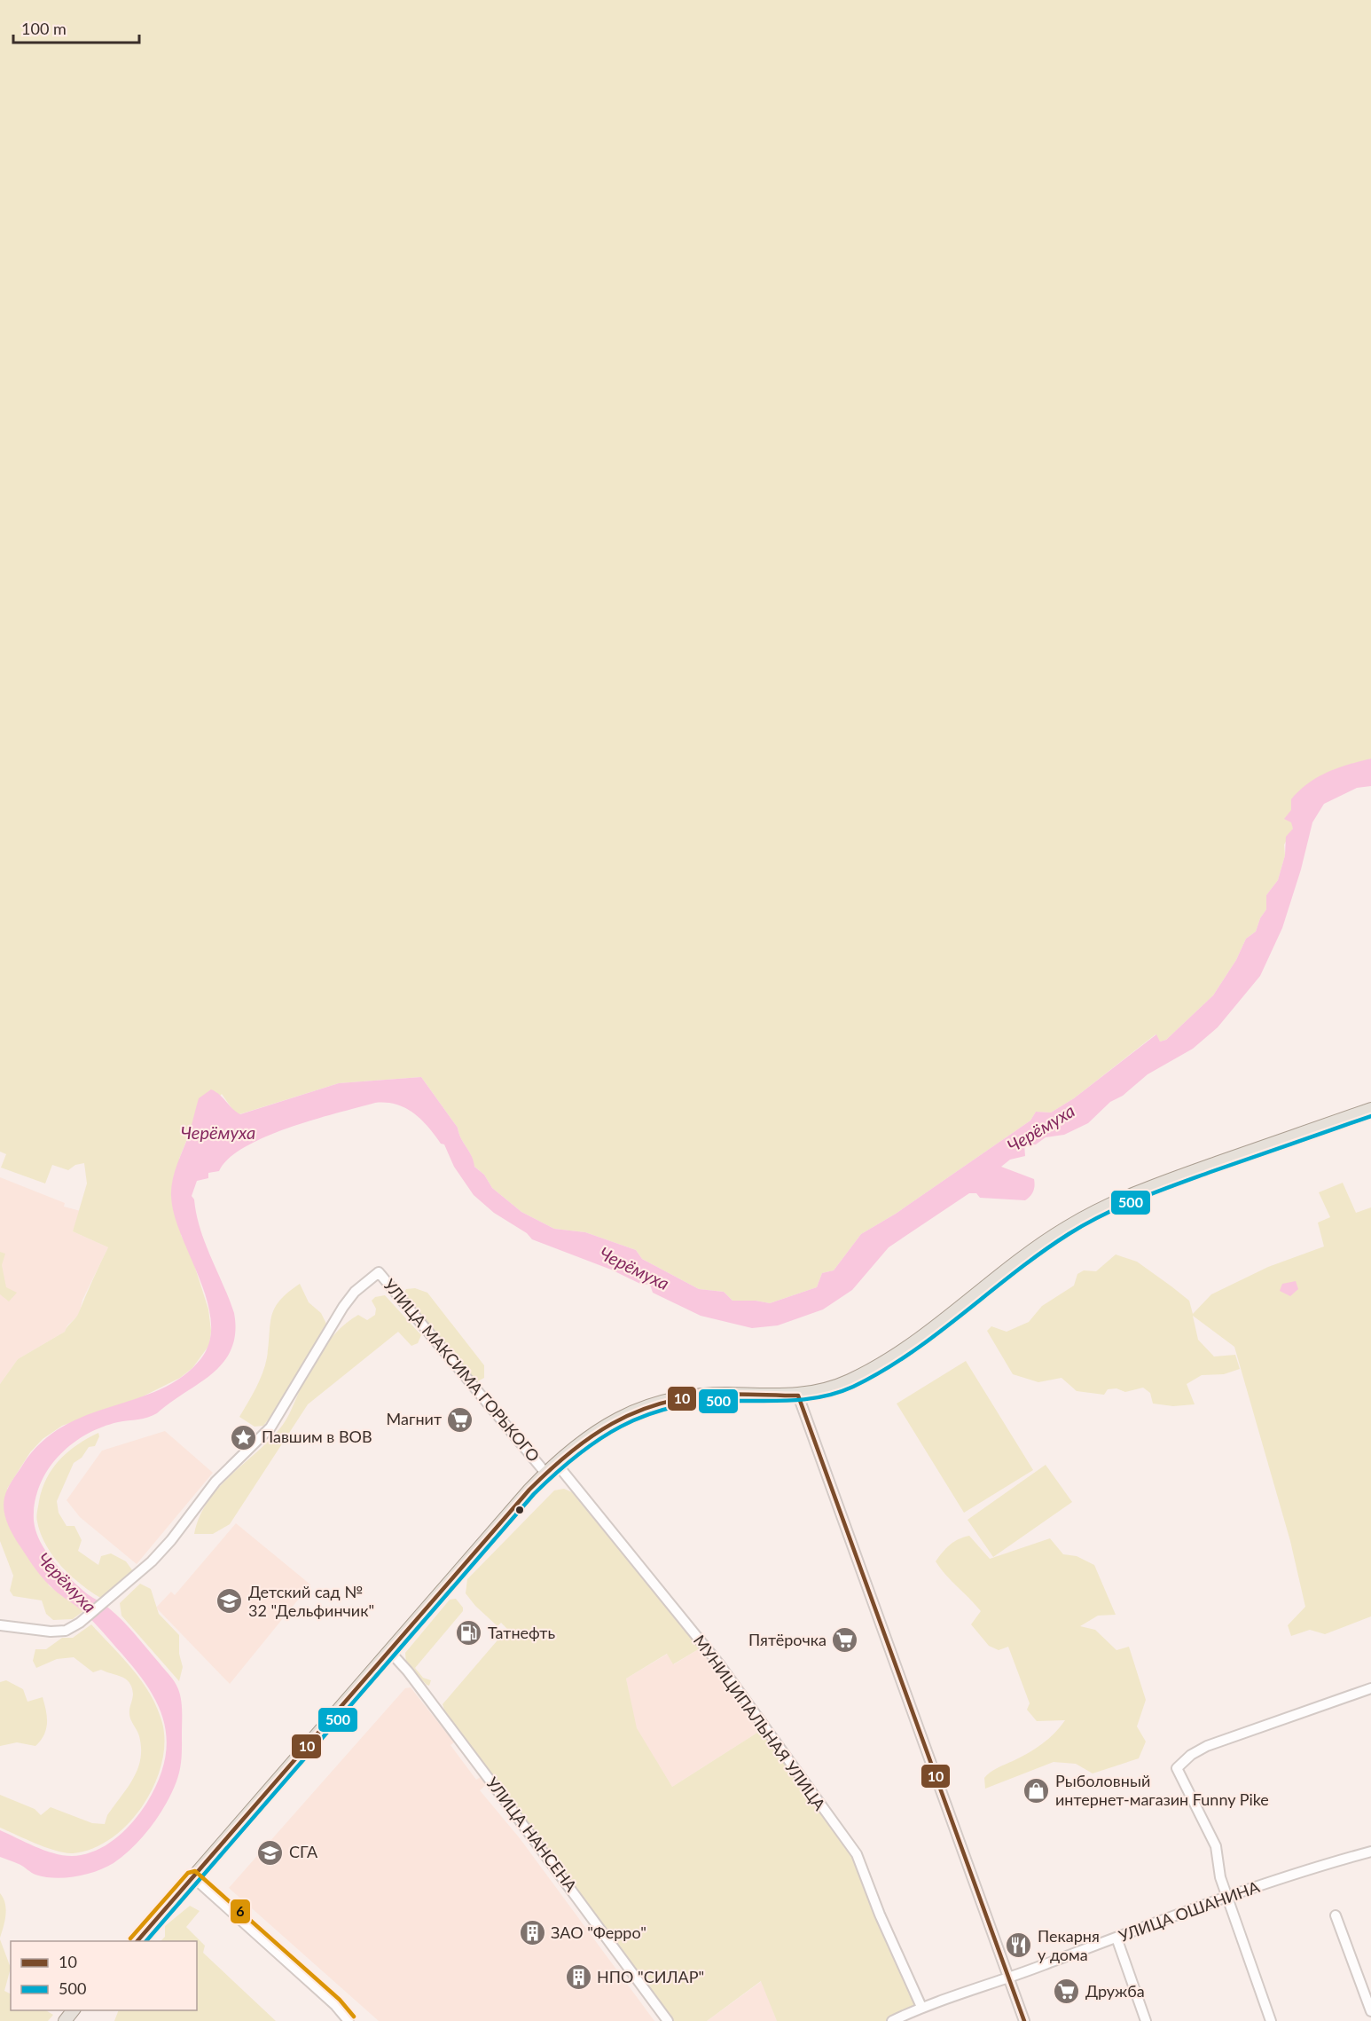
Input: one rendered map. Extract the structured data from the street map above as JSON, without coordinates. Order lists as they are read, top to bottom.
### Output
{
  "streets": {
    "street": [
      "УЛИЦА МАКСИМА ГОРЬКОГО",
      "МУНИЦИПАЛЬНАЯ УЛИЦА",
      "УЛИЦА НАНСЕНА",
      "УЛИЦА ОШАНИНА"
    ]
  },
  "crossings": [
    ["МУНИЦИПАЛЬНАЯ УЛИЦА", "УЛИЦА ОШАНИНА"]
  ],
  "water": ["Черёмуха"],
  "places": {
    "supermarket": ["Магнит", "Пятёрочка", "Дружба"],
    "place": ["Павшим в ВОВ"],
    "school or university": ["Детский сад № 32 \"Дельфинчик\"", "СГА"],
    "fuel station": ["Татнефть"],
    "shop": ["Рыболовный интернет-магазин Funny Pike"],
    "building": ["ЗАО \"Ферро\"", "НПО \"СИЛАР\""],
    "restaurant": ["Пекарня у дома"]
  },
  "lines": ["transit line 500", "transit line 10", "transit line 6"],
  "legend": ["10", "500"],
  "scale_bar": "100 m"
}
